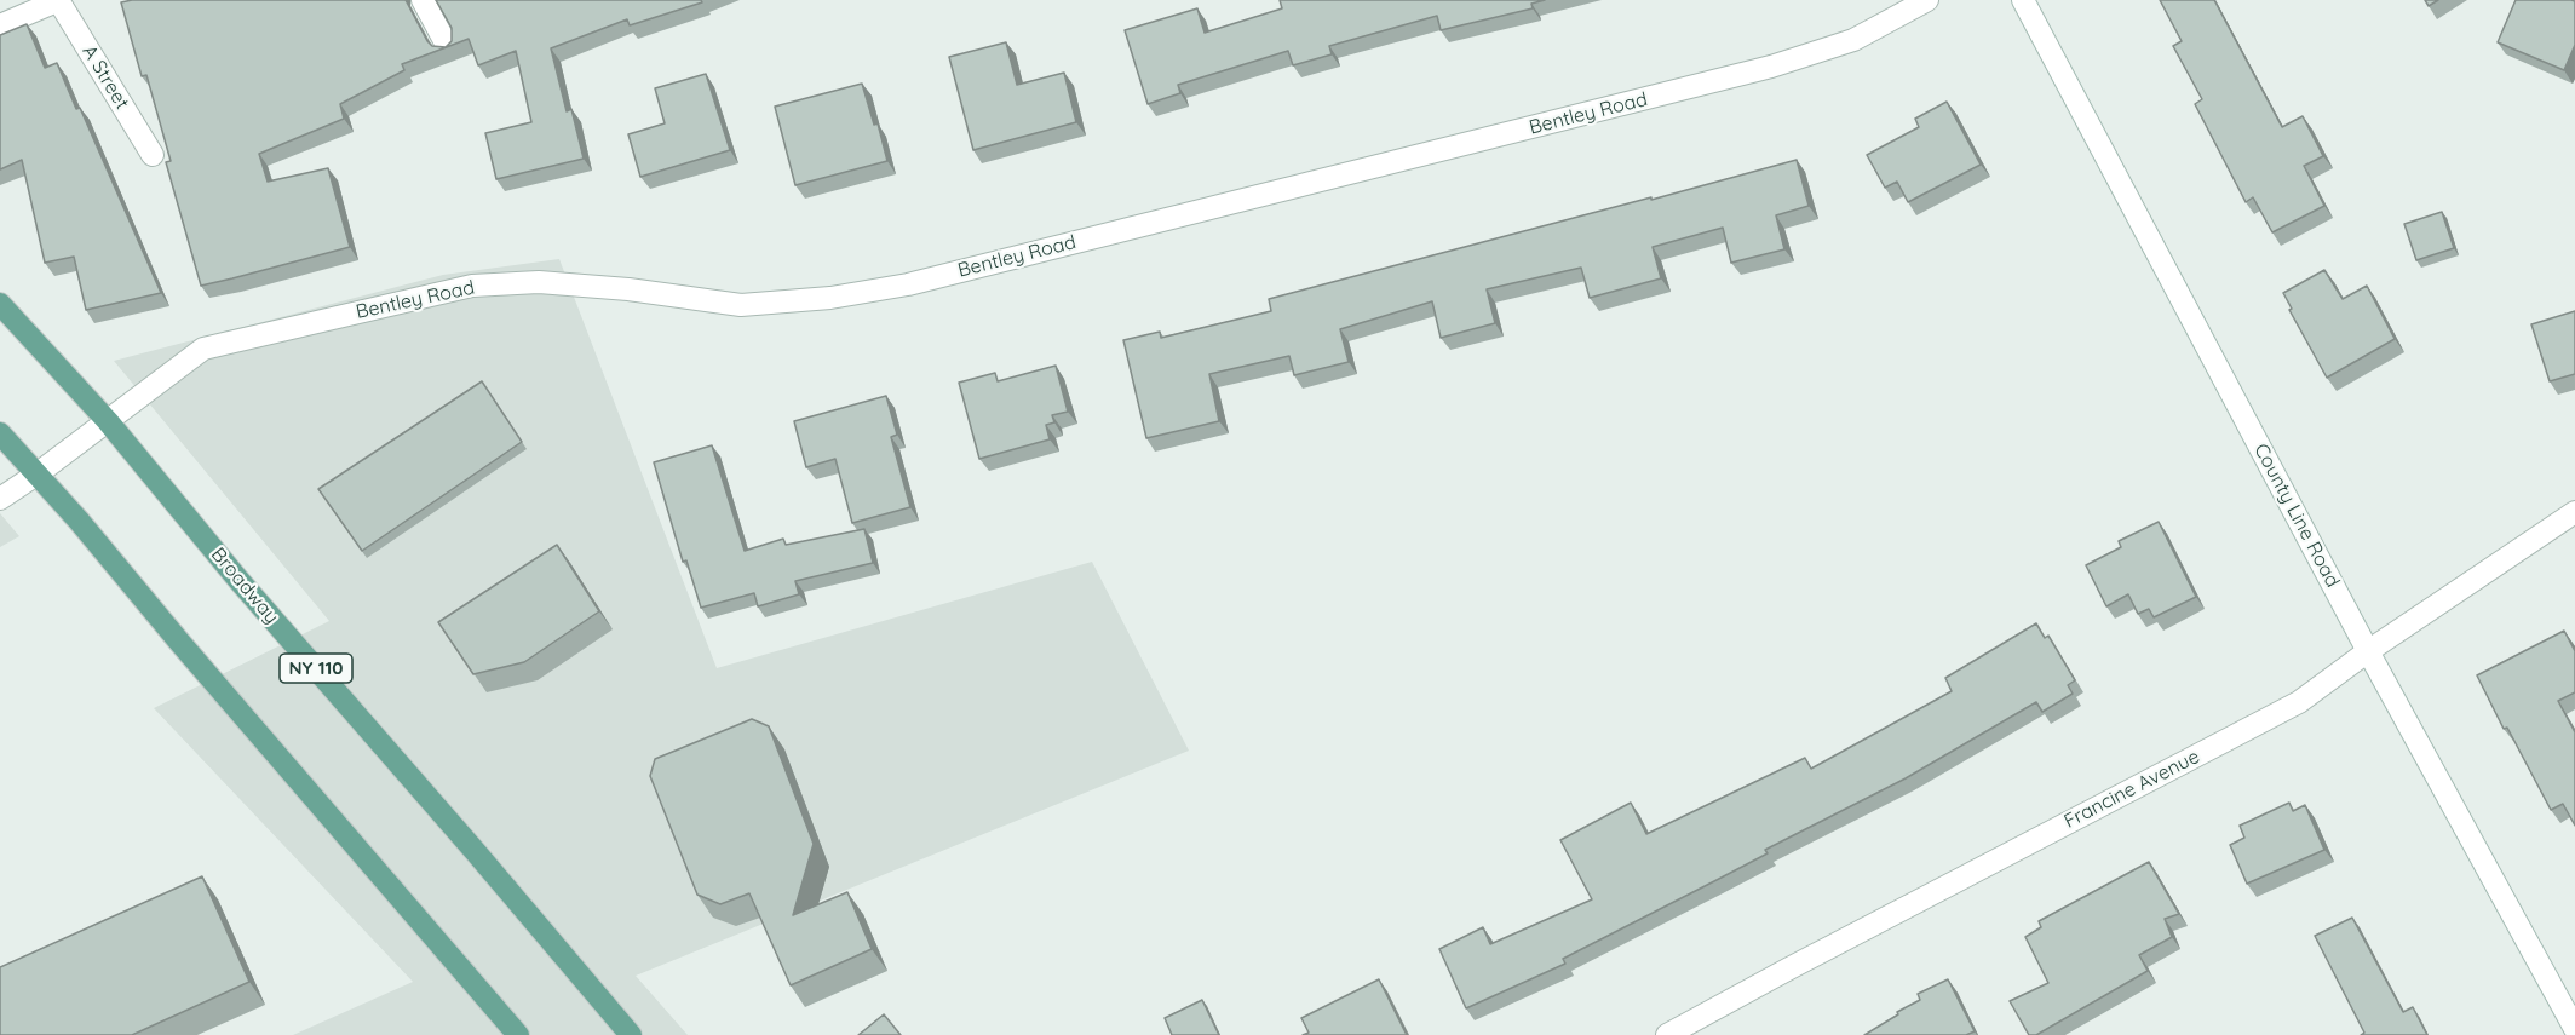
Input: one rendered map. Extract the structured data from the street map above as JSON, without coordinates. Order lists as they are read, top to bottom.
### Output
{
  "streets": {
    "main road": ["Broadway", "NY 110"],
    "street": [
      "A Street",
      "Bentley Road",
      "County Line Road",
      "Francine Avenue"
    ]
  },
  "crossings": [
    ["Bentley Road", "Broadway"],
    ["County Line Road", "Francine Avenue"]
  ]
}
